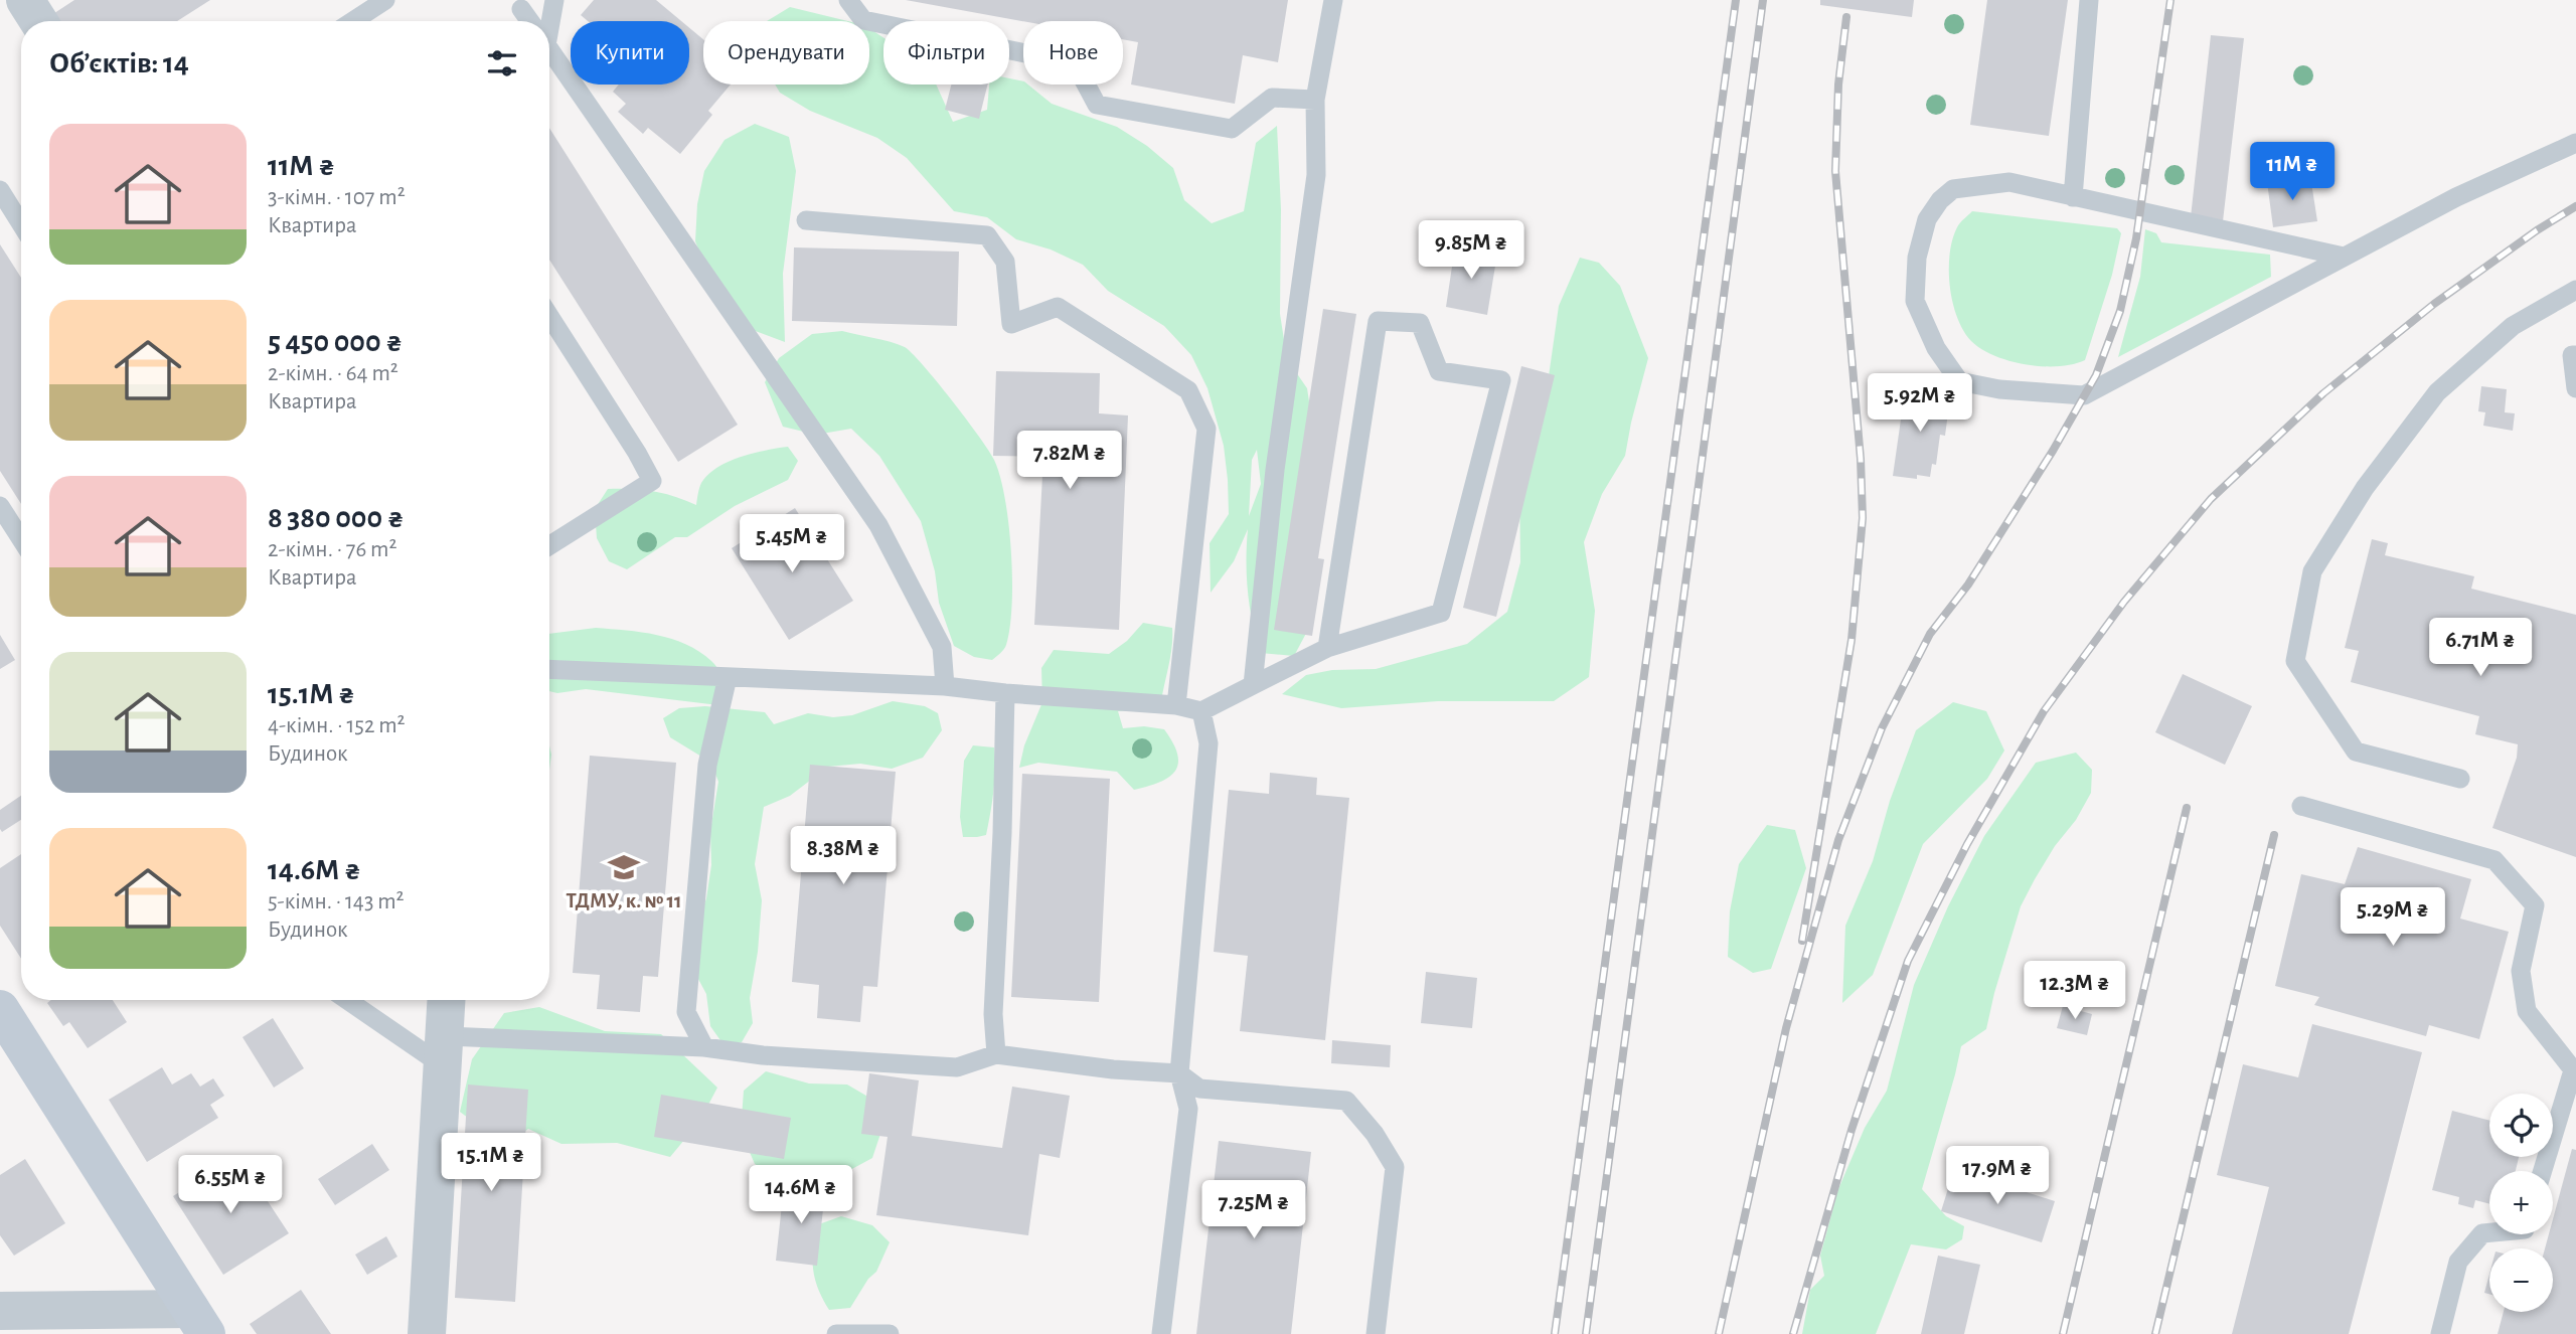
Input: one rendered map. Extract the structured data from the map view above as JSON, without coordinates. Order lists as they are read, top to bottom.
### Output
{
  "places": {
    "school or university": ["ТДМУ, к. № 11"]
  },
  "page": {
    "chip": [
      "Купити",
      "Орендувати",
      "Фільтри",
      "Нове"
    ],
    "heading": "Об’єктів: 14",
    "list": [
      {
        "name": "11M ₴",
        "note": "3-кімн. · 107 m² · Квартира"
      },
      {
        "name": "5 450 000 ₴",
        "note": "2-кімн. · 64 m² · Квартира"
      },
      {
        "name": "8 380 000 ₴",
        "note": "2-кімн. · 76 m² · Квартира"
      },
      {
        "name": "15.1M ₴",
        "note": "4-кімн. · 152 m² · Будинок"
      },
      {
        "name": "14.6M ₴",
        "note": "5-кімн. · 143 m² · Будинок"
      }
    ],
    "price": [
      "11M ₴",
      "9.85M ₴",
      "5.92M ₴",
      "7.82M ₴",
      "5.45M ₴",
      "6.71M ₴",
      "8.38M ₴",
      "5.29M ₴",
      "12.3M ₴",
      "15.1M ₴",
      "17.9M ₴",
      "6.55M ₴",
      "14.6M ₴",
      "7.25M ₴"
    ],
    "map_buttons": ["+", "−"]
  }
}
